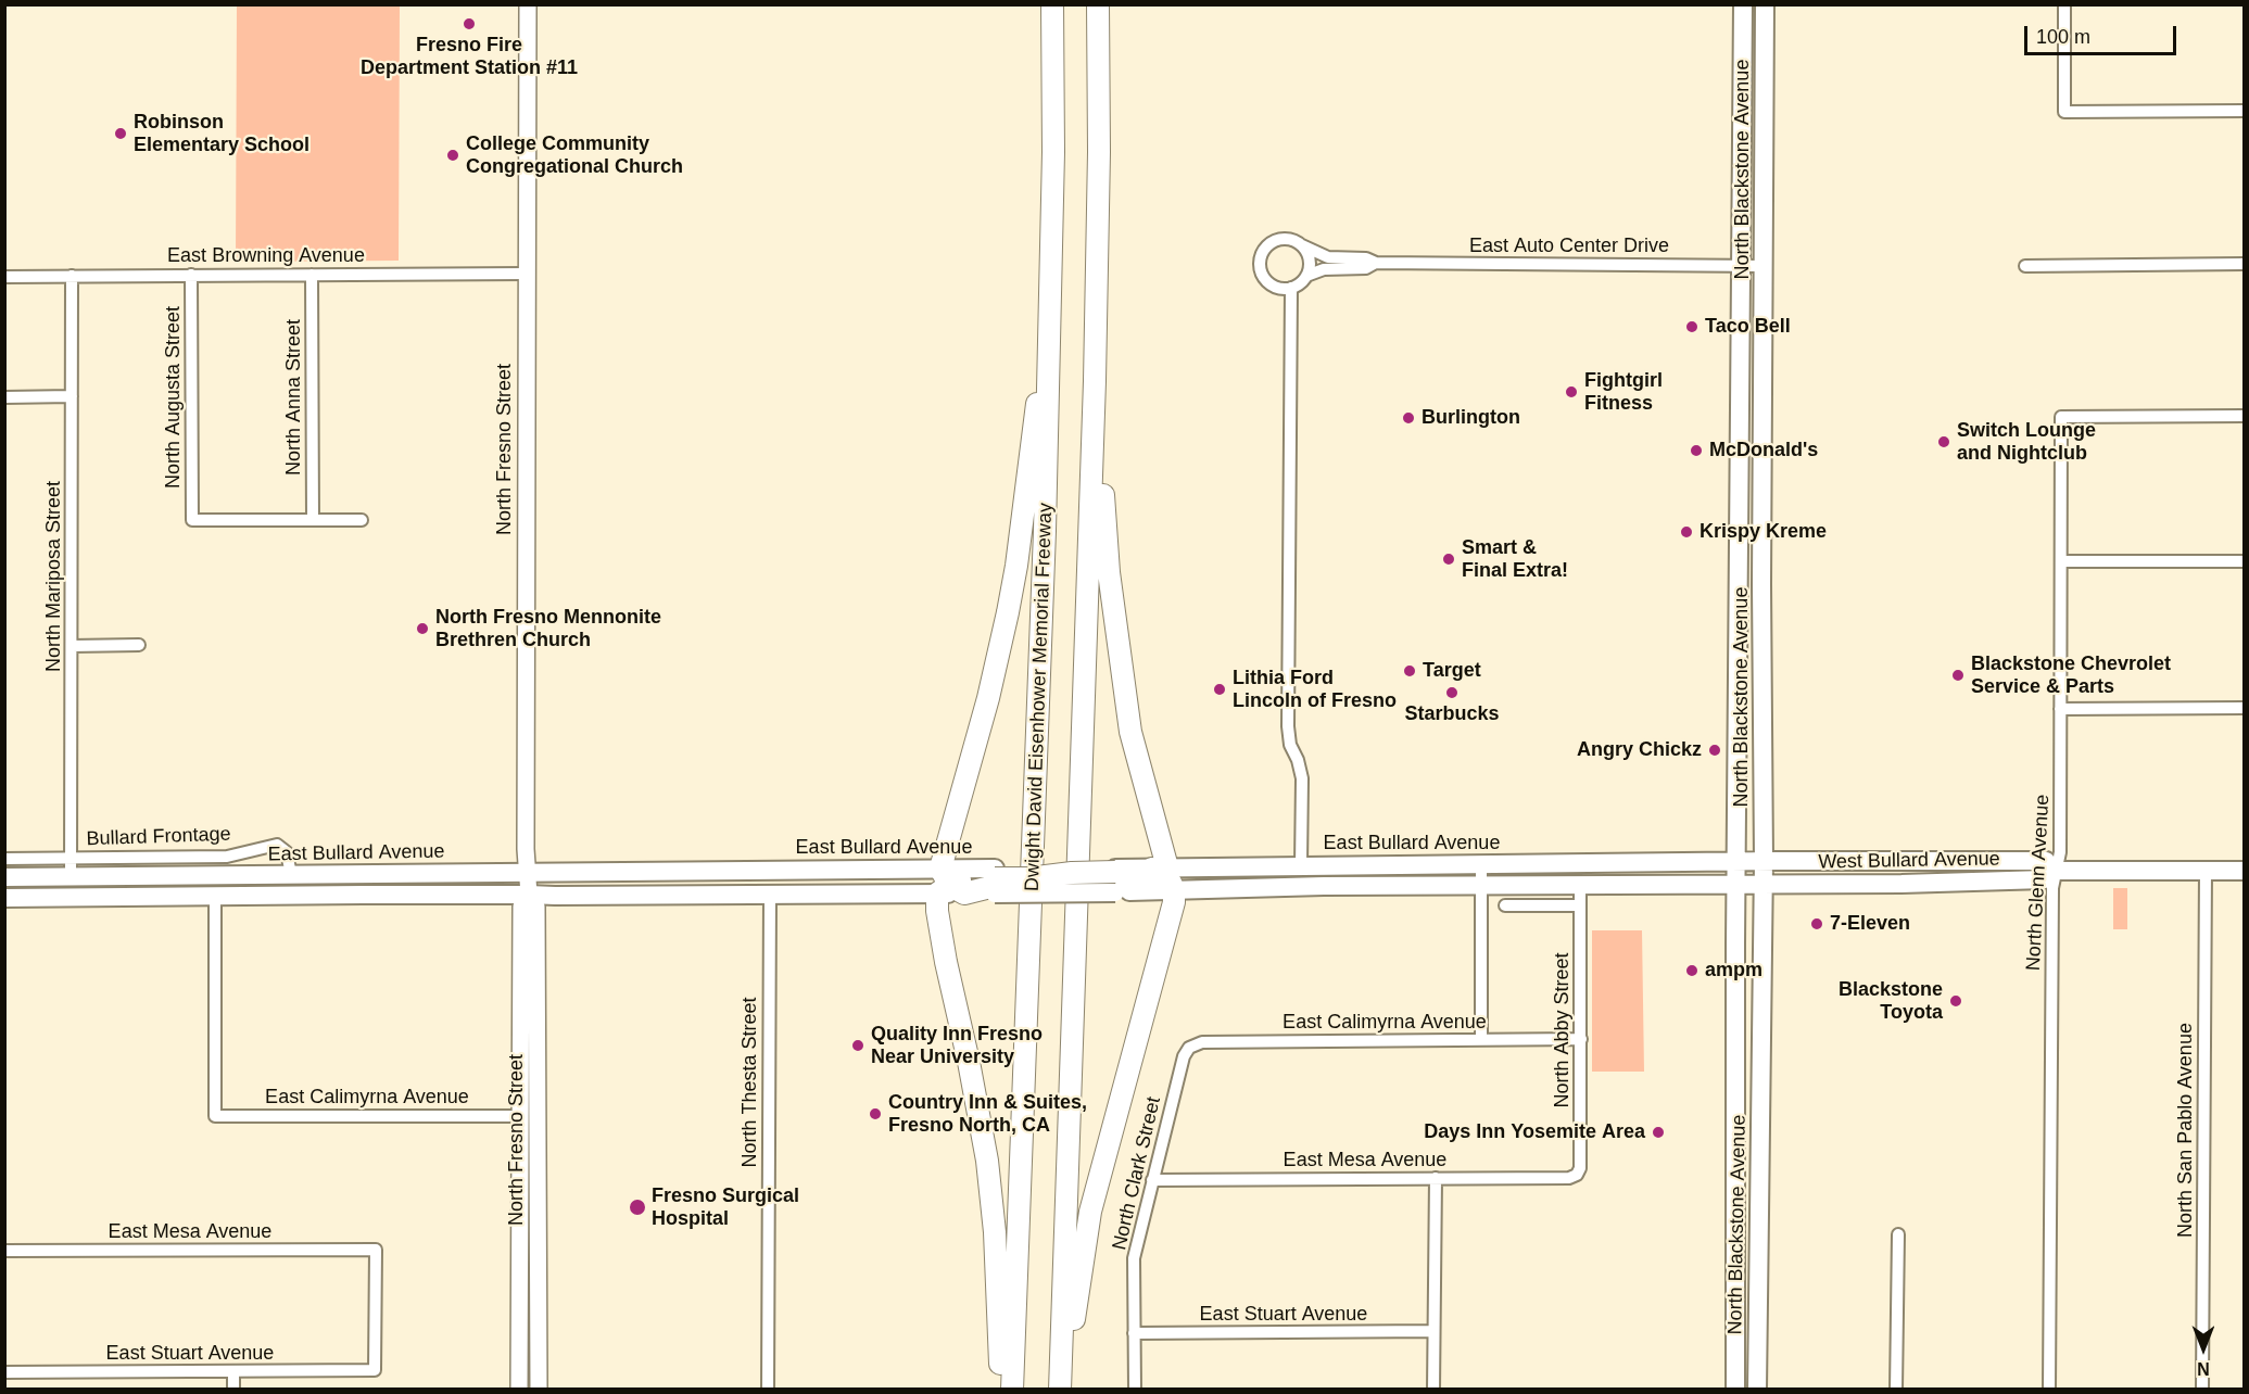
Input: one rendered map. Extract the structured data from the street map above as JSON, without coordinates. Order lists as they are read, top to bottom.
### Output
{
  "streets": {
    "highway": ["Dwight David Eisenhower Memorial Freeway"],
    "main road": [
      "North Blackstone Avenue",
      "North Fresno Street",
      "East Bullard Avenue",
      "West Bullard Avenue"
    ],
    "street": [
      "East Auto Center Drive",
      "East Browning Avenue",
      "North Augusta Street",
      "North Anna Street",
      "North Mariposa Street",
      "Bullard Frontage",
      "North Glenn Avenue",
      "East Calimyrna Avenue",
      "North Abby Street",
      "North Thesta Street",
      "North San Pablo Avenue",
      "East Mesa Avenue",
      "North Clark Street",
      "East Stuart Avenue"
    ]
  },
  "crossings": [
    ["North Blackstone Avenue", "East Auto Center Drive"],
    ["North Blackstone Avenue", "East Bullard Avenue"],
    ["North Blackstone Avenue", "West Bullard Avenue"],
    ["East Browning Avenue", "North Augusta Street"],
    ["East Browning Avenue", "North Anna Street"],
    ["East Browning Avenue", "North Fresno Street"],
    ["East Browning Avenue", "North Mariposa Street"],
    ["North Augusta Street", "North Anna Street"],
    ["North Fresno Street", "East Bullard Avenue"],
    ["North Fresno Street", "East Calimyrna Avenue"],
    ["North Mariposa Street", "Bullard Frontage"],
    ["North Mariposa Street", "East Bullard Avenue"],
    ["Bullard Frontage", "East Bullard Avenue"],
    ["East Bullard Avenue", "West Bullard Avenue"],
    ["East Bullard Avenue", "East Calimyrna Avenue"],
    ["East Bullard Avenue", "North Thesta Street"],
    ["West Bullard Avenue", "North Glenn Avenue"],
    ["West Bullard Avenue", "North San Pablo Avenue"],
    ["East Calimyrna Avenue", "North Abby Street"],
    ["East Calimyrna Avenue", "North Clark Street"],
    ["North Abby Street", "East Mesa Avenue"],
    ["East Mesa Avenue", "North Clark Street"],
    ["East Mesa Avenue", "East Stuart Avenue"],
    ["North Clark Street", "East Stuart Avenue"]
  ],
  "places": [
    "Fresno Fire Department Station #11",
    "Robinson Elementary School",
    "College Community Congregational Church",
    "Taco Bell",
    "Fightgirl Fitness",
    "Burlington",
    "Switch Lounge and Nightclub",
    "McDonald's",
    "Krispy Kreme",
    "Smart & Final Extra!",
    "North Fresno Mennonite Brethren Church",
    "Target",
    "Blackstone Chevrolet Service & Parts",
    "Lithia Ford Lincoln of Fresno",
    "Starbucks",
    "Angry Chickz",
    "7-Eleven",
    "ampm",
    "Blackstone Toyota",
    "Quality Inn Fresno Near University",
    "Country Inn & Suites, Fresno North, CA",
    "Days Inn Yosemite Area",
    "Fresno Surgical Hospital"
  ],
  "scale_bar": "100 m",
  "north": "bottom"
}
